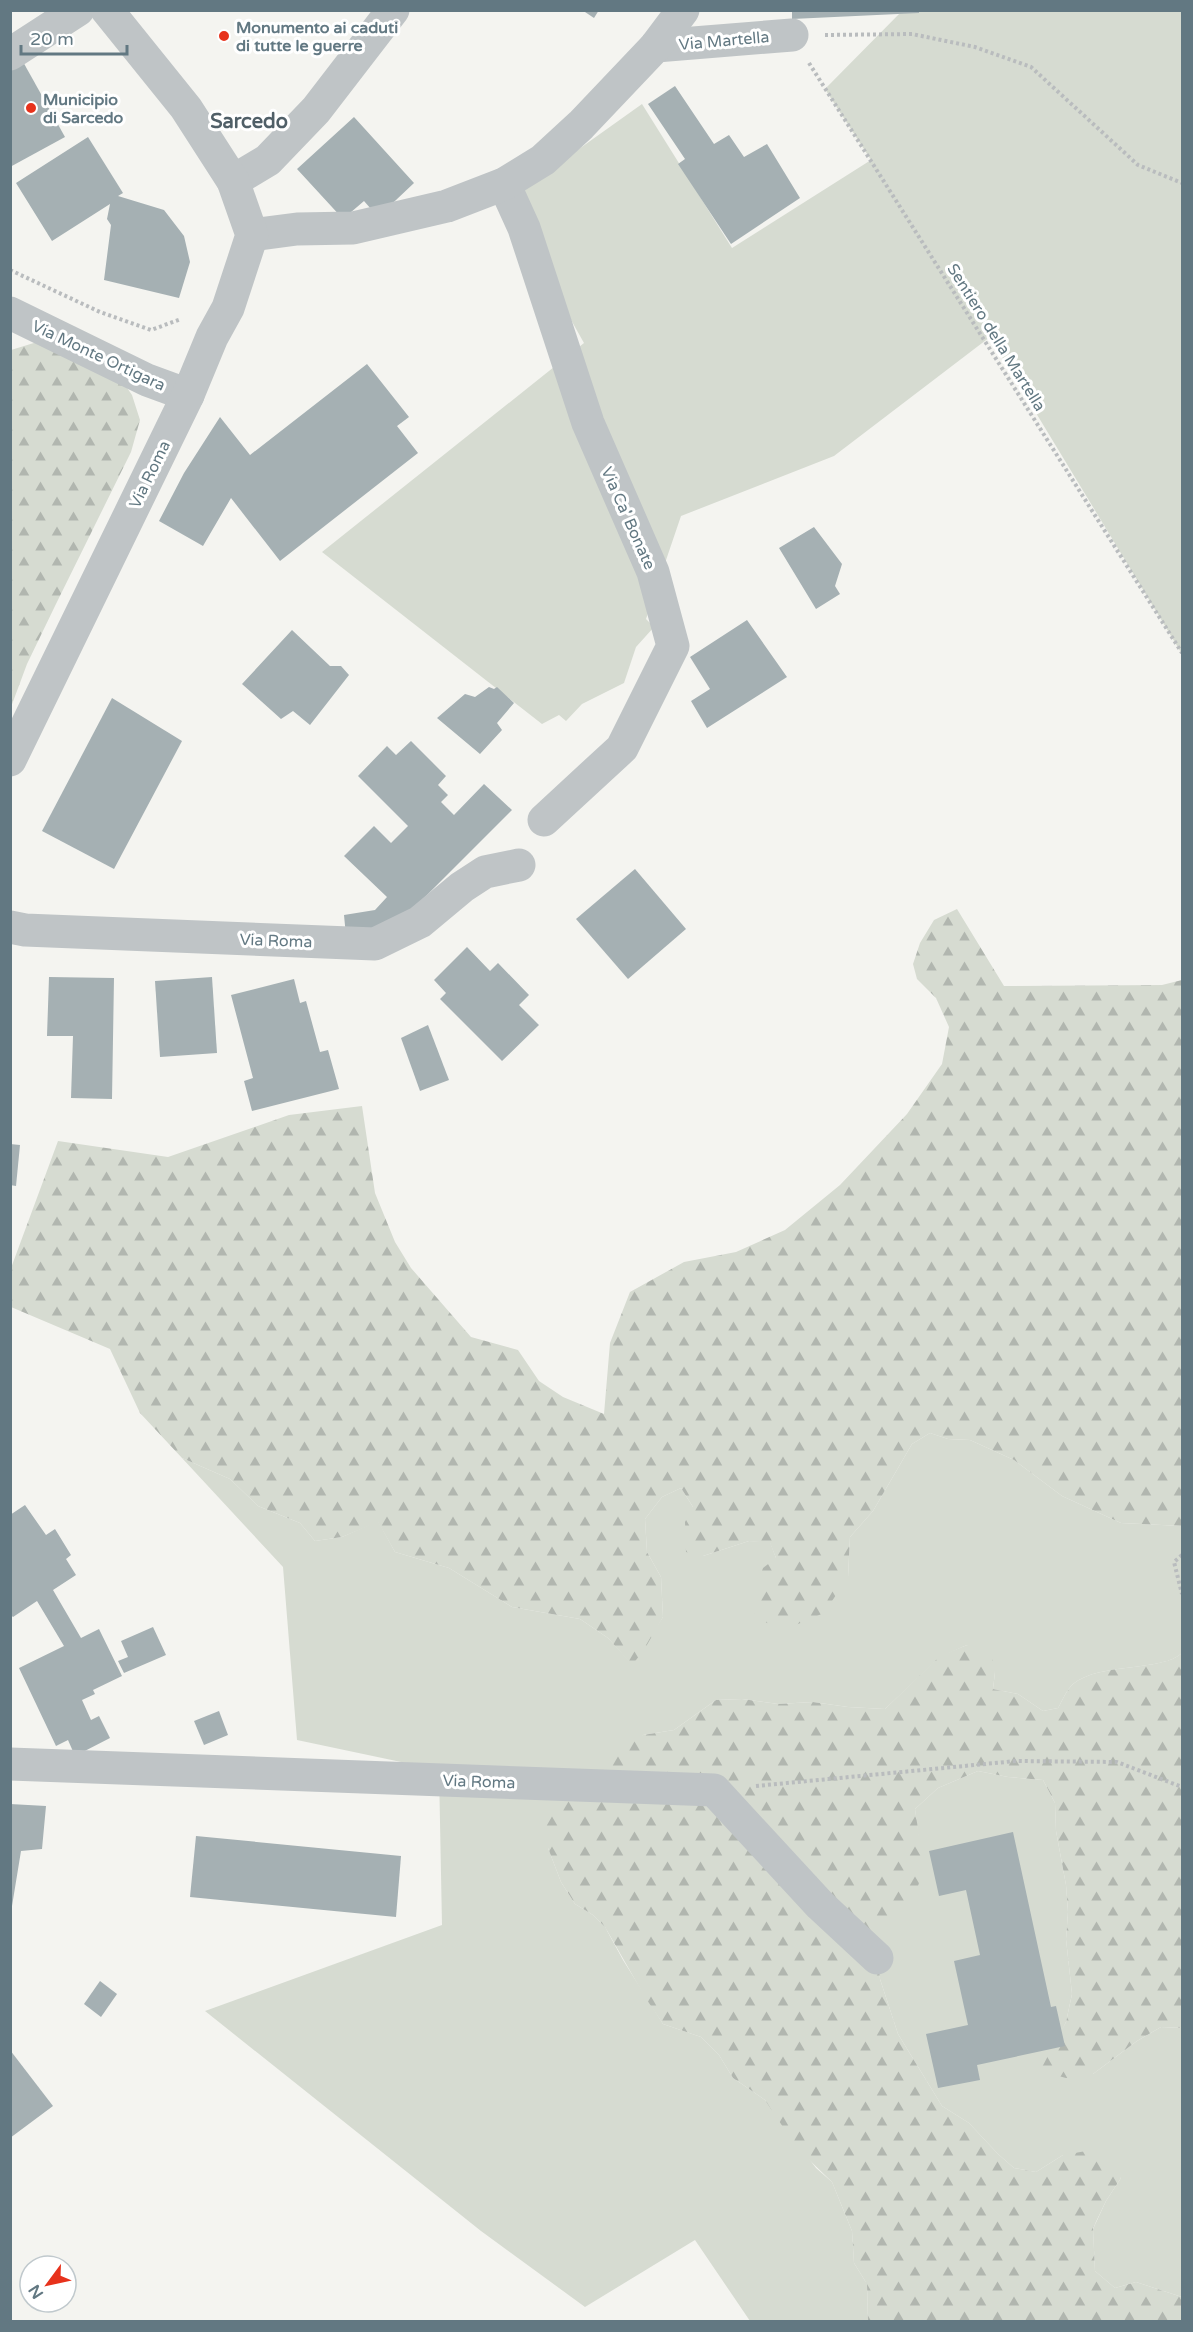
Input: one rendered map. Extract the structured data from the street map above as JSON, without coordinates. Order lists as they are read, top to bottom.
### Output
{
  "streets": {
    "street": [
      "Via Martella",
      "Via Monte Ortigara",
      "Via Roma",
      "Via Ca' Bonate"
    ],
    "path": ["Sentiero della Martella"]
  },
  "crossings": [
    ["Via Martella", "Sentiero della Martella"],
    ["Via Monte Ortigara", "Via Roma"]
  ],
  "districts": ["Sarcedo"],
  "places": ["Monumento ai caduti di tutte le guerre", "Municipio di Sarcedo"],
  "scale_bar": "20 m",
  "north": "bottom left"
}
